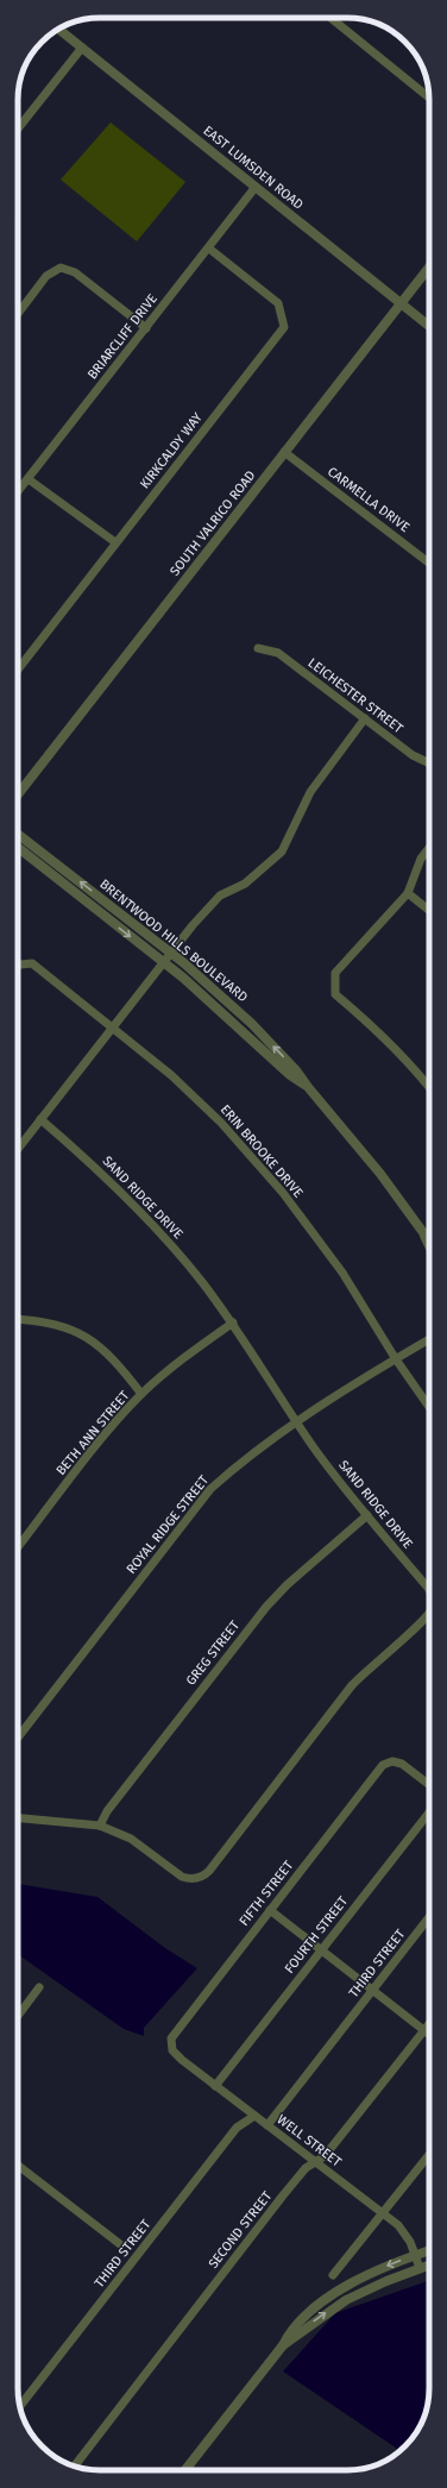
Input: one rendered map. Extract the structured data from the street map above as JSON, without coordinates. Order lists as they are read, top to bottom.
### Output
{
  "streets": {
    "street": [
      "EAST LUMSDEN ROAD",
      "BRIARCLIFF DRIVE",
      "KIRKCALDY WAY",
      "CARMELLA DRIVE",
      "SOUTH VALRICO ROAD",
      "LEICHESTER STREET",
      "BRENTWOOD HILLS BOULEVARD",
      "ERIN BROOKE DRIVE",
      "SAND RIDGE DRIVE",
      "BETH ANN STREET",
      "ROYAL RIDGE STREET",
      "GREG STREET",
      "FIFTH STREET",
      "FOURTH STREET",
      "THIRD STREET",
      "WELL STREET",
      "SECOND STREET"
    ]
  },
  "crossings": [
    ["EAST LUMSDEN ROAD", "BRIARCLIFF DRIVE"],
    ["EAST LUMSDEN ROAD", "SOUTH VALRICO ROAD"],
    ["BRIARCLIFF DRIVE", "KIRKCALDY WAY"],
    ["CARMELLA DRIVE", "SOUTH VALRICO ROAD"],
    ["ERIN BROOKE DRIVE", "ROYAL RIDGE STREET"],
    ["SAND RIDGE DRIVE", "BETH ANN STREET"],
    ["SAND RIDGE DRIVE", "ROYAL RIDGE STREET"],
    ["SAND RIDGE DRIVE", "GREG STREET"],
    ["FIFTH STREET", "WELL STREET"],
    ["FOURTH STREET", "WELL STREET"],
    ["THIRD STREET", "WELL STREET"],
    ["WELL STREET", "SECOND STREET"]
  ]
}
